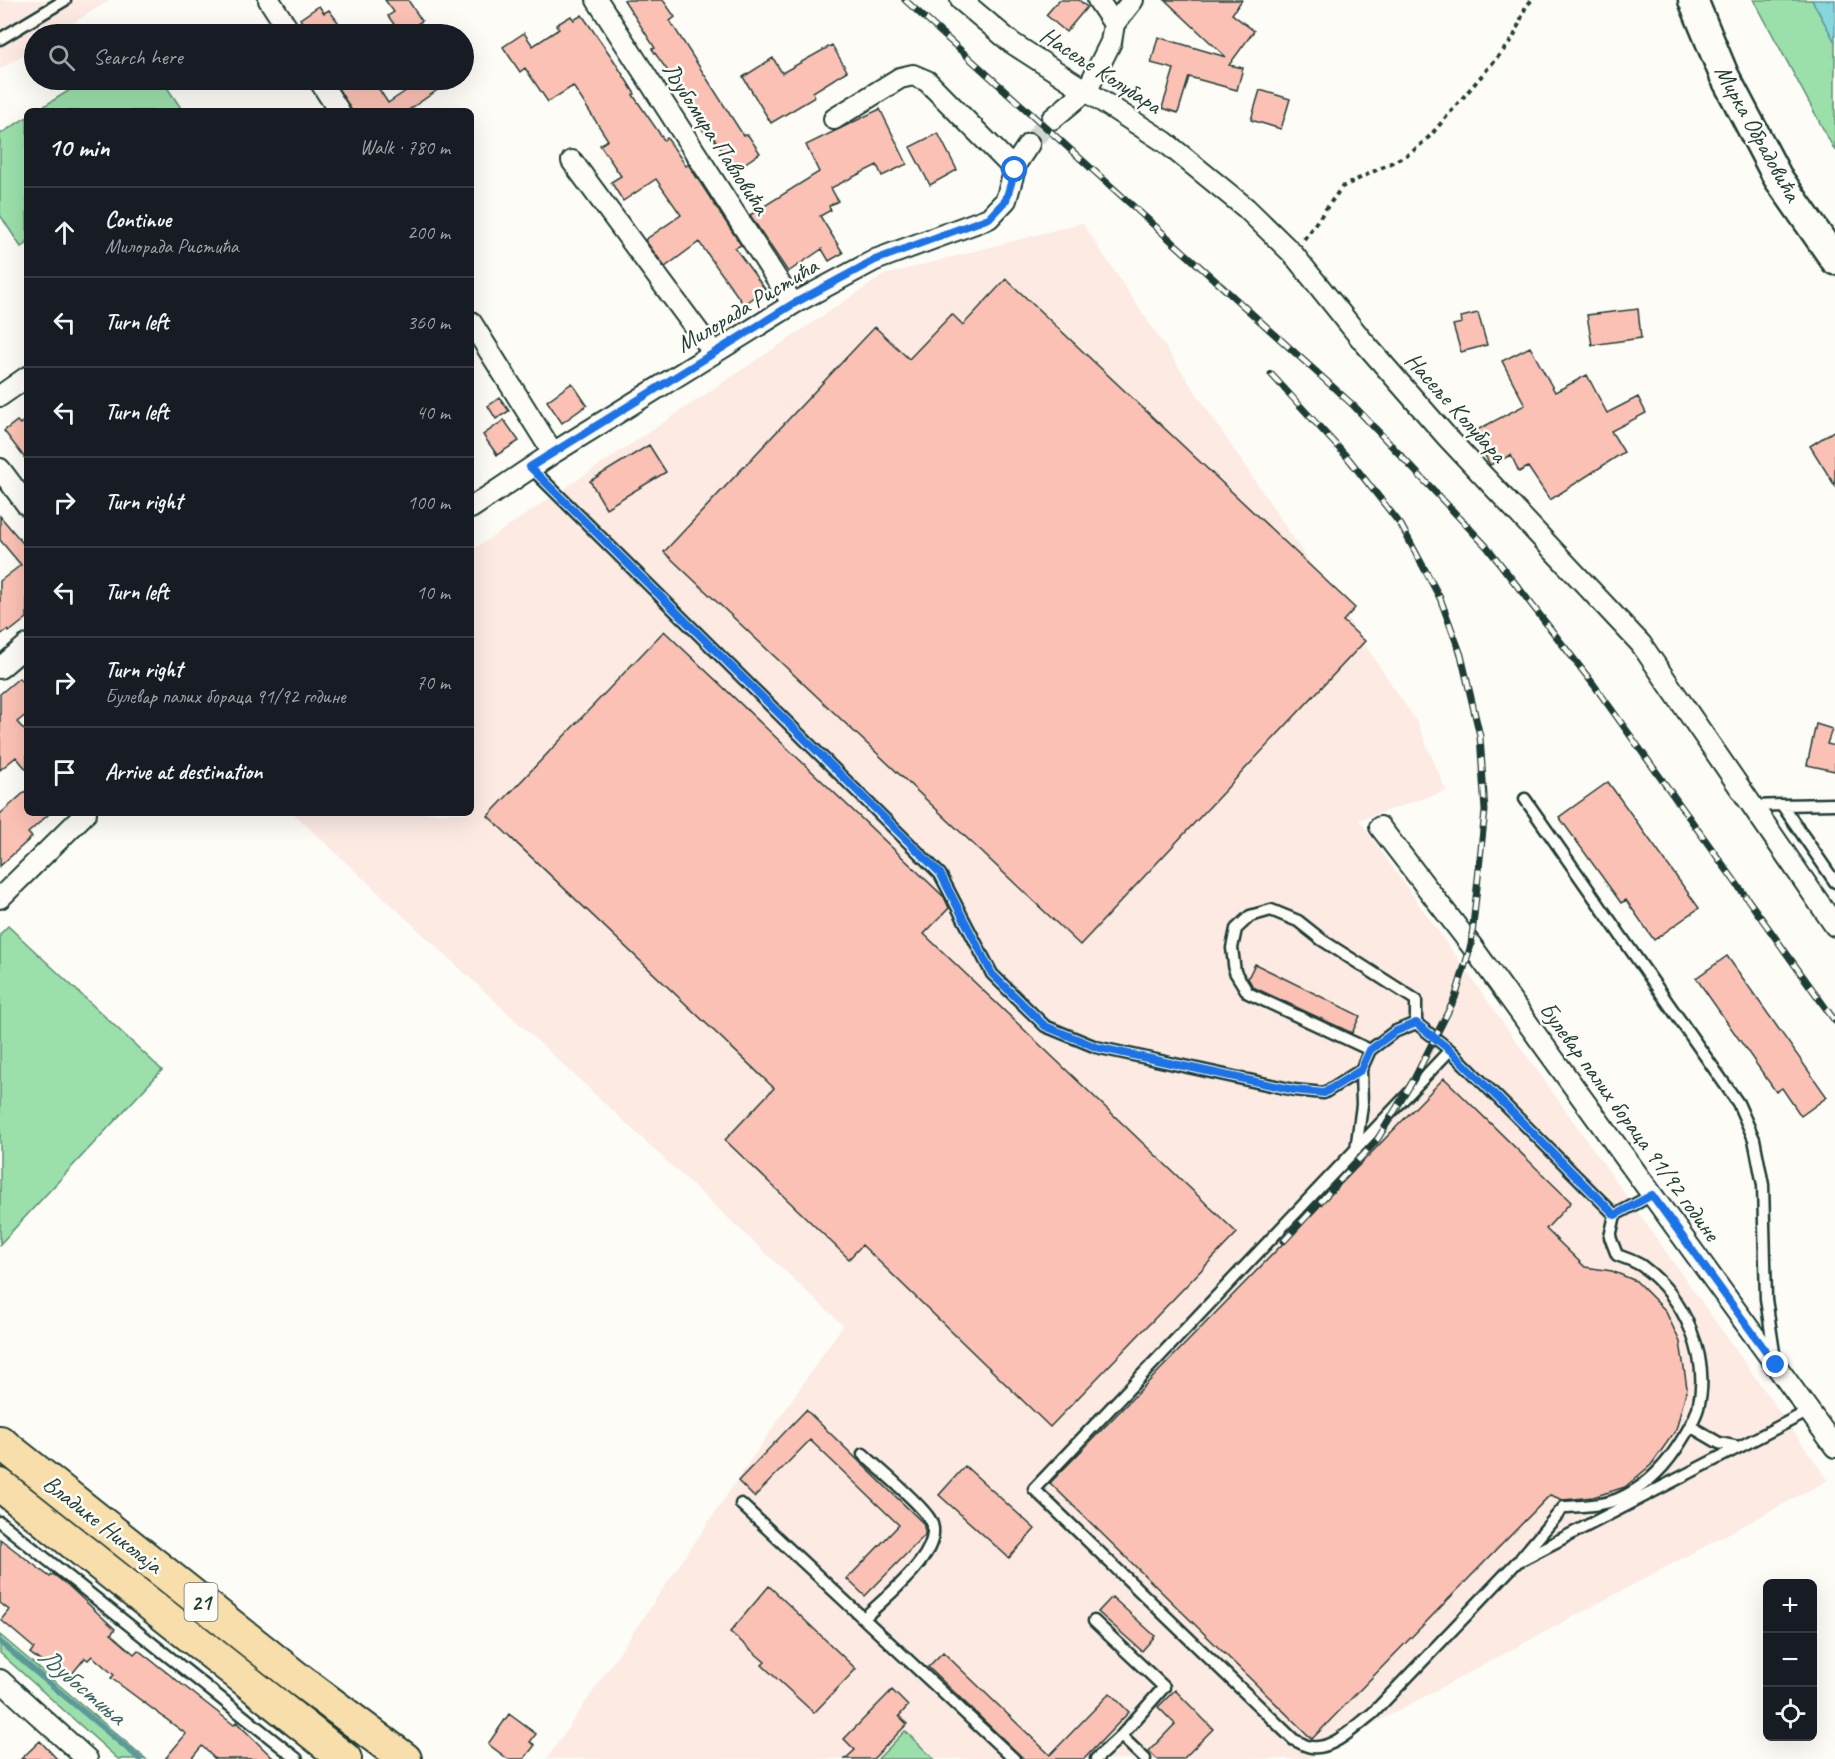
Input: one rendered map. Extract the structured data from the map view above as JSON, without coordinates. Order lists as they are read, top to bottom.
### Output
{
  "streets": {
    "main road": ["Владике Николаја", "21"],
    "street": [
      "Насеље Колубара",
      "Мирка Обрадовића",
      "Љубомира Павловића",
      "Милорада Ристића",
      "Булевар палих бораца 91/92 године"
    ]
  },
  "crossings": [
    ["Љубомира Павловића", "Милорада Ристића"]
  ],
  "water": ["Љубостиња"],
  "page": {
    "search": "Search here",
    "heading": ["10 min", "Walk · 780 m"],
    "list": [
      ["Continue", "Милорада Ристића", "200 m"],
      ["Turn left", "360 m"],
      ["Turn left", "40 m"],
      ["Turn right", "100 m"],
      ["Turn left", "10 m"],
      ["Turn right", "Булевар палих бораца 91/92 године", "70 m"],
      "Arrive at destination"
    ],
    "map_buttons": ["+", "−"]
  }
}
